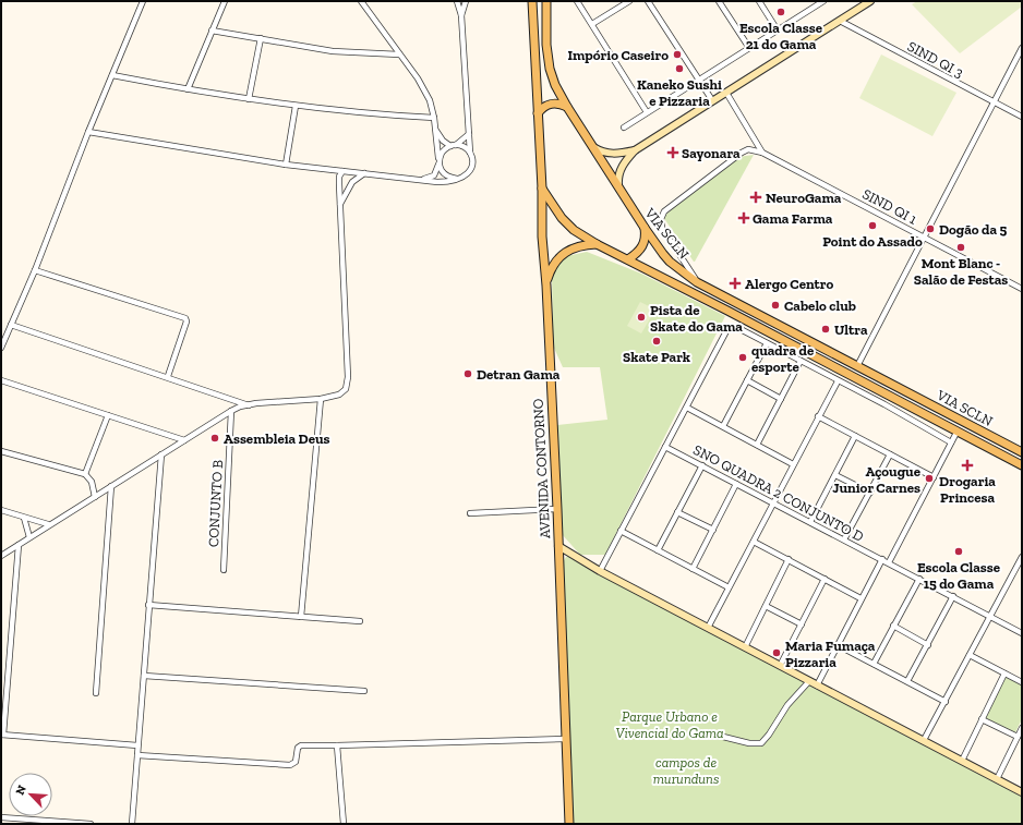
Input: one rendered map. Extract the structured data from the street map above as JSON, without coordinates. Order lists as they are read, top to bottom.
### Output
{
  "streets": {
    "main road": ["VIA SCLN", "AVENIDA CONTORNO"],
    "street": [
      "SIND QI 3",
      "SIND QI 1",
      "SNO QUADRA 2 CONJUNTO D",
      "CONJUNTO B"
    ]
  },
  "crossings": [
    ["VIA SCLN", "AVENIDA CONTORNO"]
  ],
  "parks": ["Parque Urbano e Vivencial do Gama", "campos de murunduns"],
  "places": {
    "other": [
      "Escola Classe 21 do Gama",
      "Impório Caseiro",
      "Kaneko Sushi e Pizzaria",
      "Point do Assado",
      "Dogão da 5",
      "Mont Blanc - Salão de Festas",
      "Cabelo club",
      "Pista de Skate do Gama",
      "Ultra",
      "Skate Park",
      "quadra de esporte",
      "Detran Gama",
      "Assembleia Deus",
      "Açougue Junior Carnes",
      "Escola Classe 15 do Gama",
      "Maria Fumaça Pizzaria"
    ],
    "health": [
      "Sayonara",
      "NeuroGama",
      "Gama Farma",
      "Alergo Centro",
      "Drogaria Princesa"
    ]
  },
  "north": "top left"
}
